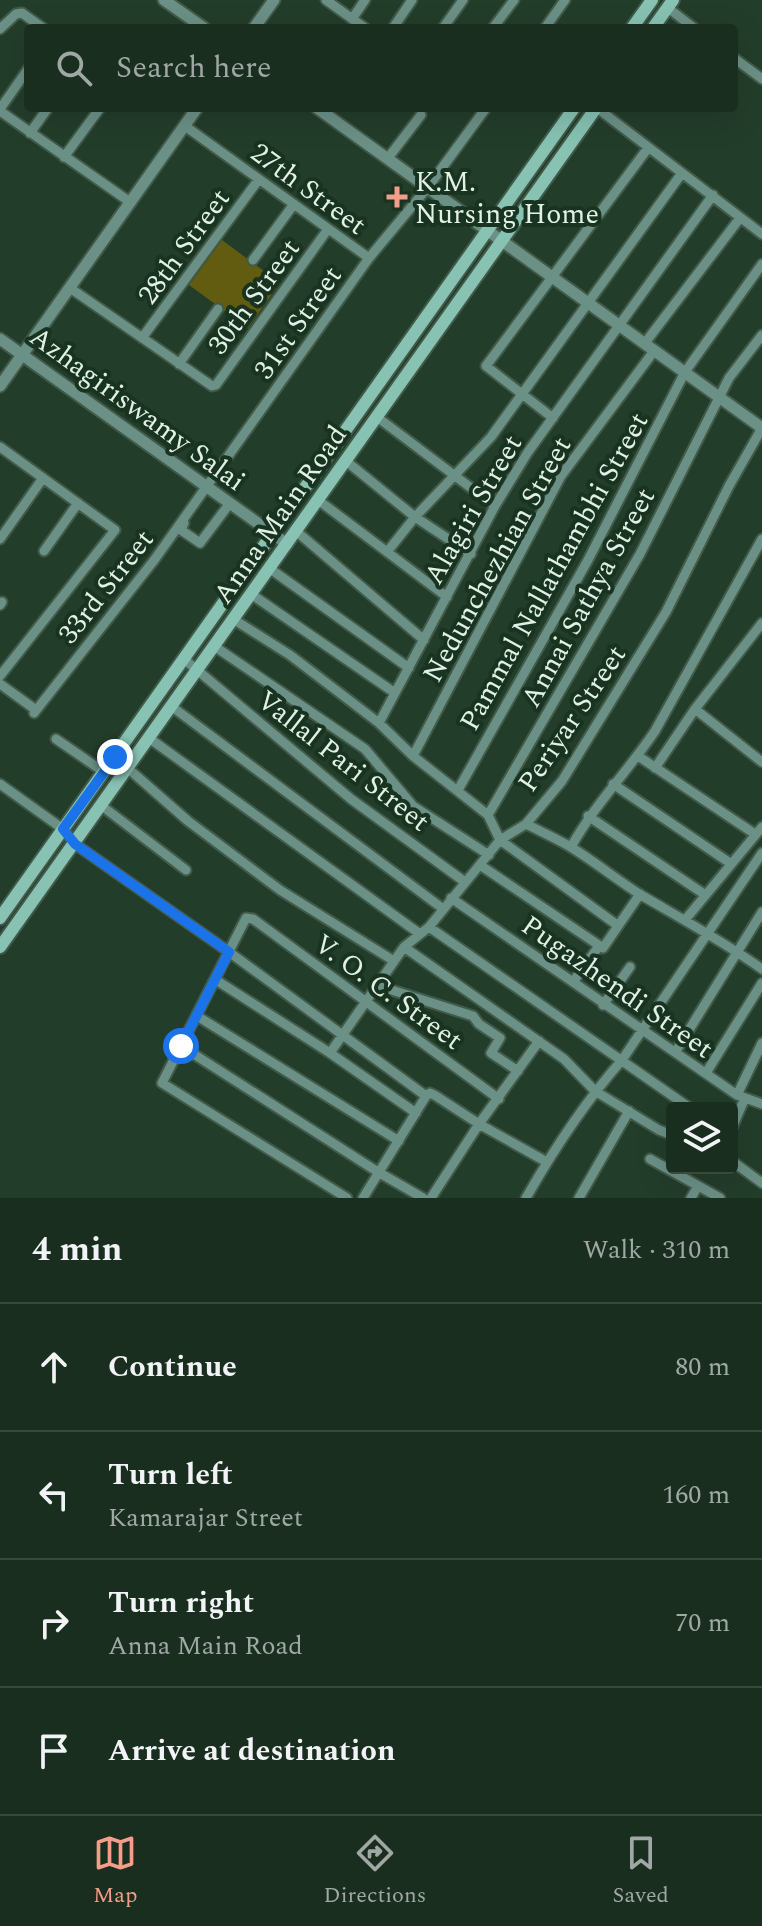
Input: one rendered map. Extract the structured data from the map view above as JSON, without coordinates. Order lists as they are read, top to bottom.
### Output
{
  "streets": {
    "main road": ["Anna Main Road"],
    "street": [
      "27th Street",
      "28th Street",
      "30th Street",
      "31st Street",
      "Azhagiriswamy Salai",
      "Alagiri Street",
      "Nedunchezhian Street",
      "Pammal Nallathambhi Street",
      "33rd Street",
      "Annai Sathya Street",
      "Periyar Street",
      "Vallal Pari Street",
      "Pugazhendi Street",
      "V. O. C. Street"
    ]
  },
  "crossings": [
    ["27th Street", "28th Street"],
    ["27th Street", "30th Street"],
    ["27th Street", "31st Street"],
    ["31st Street", "Azhagiriswamy Salai"],
    ["31st Street", "33rd Street"],
    ["Azhagiriswamy Salai", "Anna Main Road"],
    ["Azhagiriswamy Salai", "33rd Street"],
    ["Anna Main Road", "Vallal Pari Street"],
    ["Periyar Street", "Vallal Pari Street"],
    ["Periyar Street", "Pugazhendi Street"],
    ["Periyar Street", "V. O. C. Street"]
  ],
  "places": {
    "health": ["K.M. Nursing Home"]
  },
  "page": {
    "search": "Search here",
    "heading": ["4 min", "Walk · 310 m"],
    "list": [
      ["Continue", "80 m"],
      ["Turn left", "Kamarajar Street", "160 m"],
      ["Turn right", "Anna Main Road", "70 m"],
      "Arrive at destination"
    ],
    "nav": ["Map", "Directions", "Saved"]
  }
}
